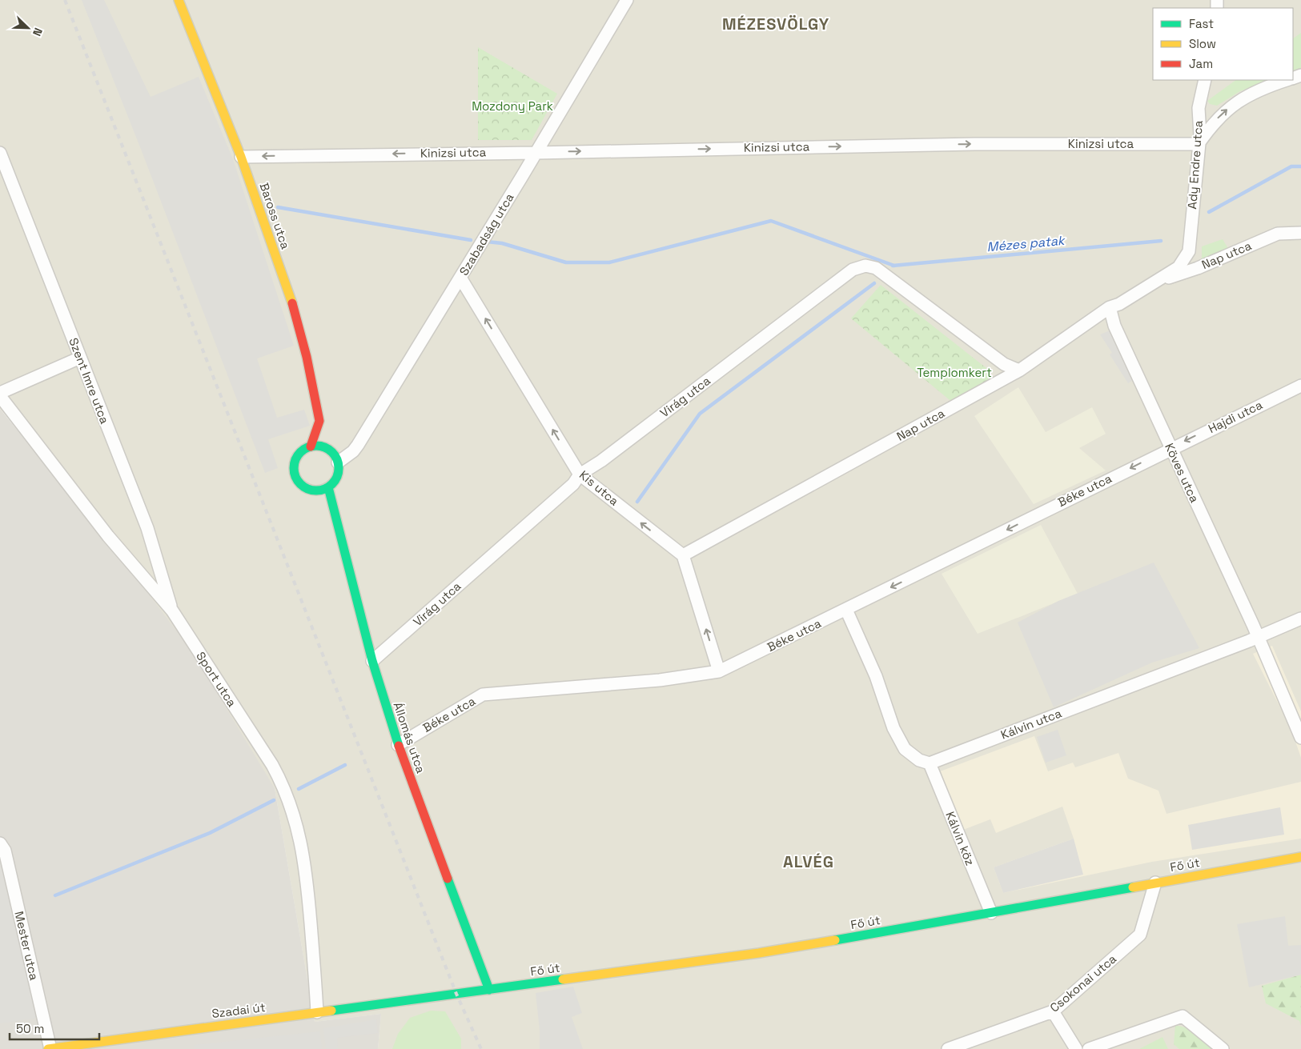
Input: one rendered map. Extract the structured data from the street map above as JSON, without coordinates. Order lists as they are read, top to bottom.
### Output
{
  "streets": {
    "main road": [
      "Baross utca",
      "Állomás utca",
      "Fő út",
      "Szadai út"
    ],
    "street": [
      "Kinizsi utca",
      "Ady Endre utca",
      "Szabadság utca",
      "Nap utca",
      "Szent Imre utca",
      "Virág utca",
      "Hajdi utca",
      "Köves utca",
      "Kis utca",
      "Béke utca",
      "Sport utca",
      "Kálvin utca",
      "Kálvin köz",
      "Mester utca",
      "Csokonai utca"
    ]
  },
  "crossings": [
    ["Kinizsi utca", "Ady Endre utca"],
    ["Kinizsi utca", "Baross utca"],
    ["Kinizsi utca", "Szabadság utca"],
    ["Ady Endre utca", "Nap utca"],
    ["Baross utca", "Szabadság utca"],
    ["Baross utca", "Állomás utca"],
    ["Szabadság utca", "Kis utca"],
    ["Szabadság utca", "Állomás utca"],
    ["Nap utca", "Virág utca"],
    ["Nap utca", "Köves utca"],
    ["Nap utca", "Kis utca"],
    ["Szent Imre utca", "Sport utca"],
    ["Virág utca", "Kis utca"],
    ["Virág utca", "Állomás utca"],
    ["Hajdi utca", "Köves utca"],
    ["Hajdi utca", "Béke utca"],
    ["Köves utca", "Béke utca"],
    ["Köves utca", "Kálvin utca"],
    ["Béke utca", "Állomás utca"],
    ["Sport utca", "Szadai út"],
    ["Kálvin utca", "Kálvin köz"],
    ["Állomás utca", "Fő út"],
    ["Kálvin köz", "Fő út"],
    ["Fő út", "Csokonai utca"],
    ["Fő út", "Szadai út"],
    ["Mester utca", "Szadai út"]
  ],
  "one_way": ["Hajdi utca", "Kis utca", "Béke utca"],
  "districts": ["MÉZESVÖLGY", "ALVÉG"],
  "water": ["Mézes patak"],
  "parks": ["Mozdony Park", "Templomkert"],
  "legend": ["Fast", "Slow", "Jam"],
  "scale_bar": "50 m",
  "north": "bottom right"
}
